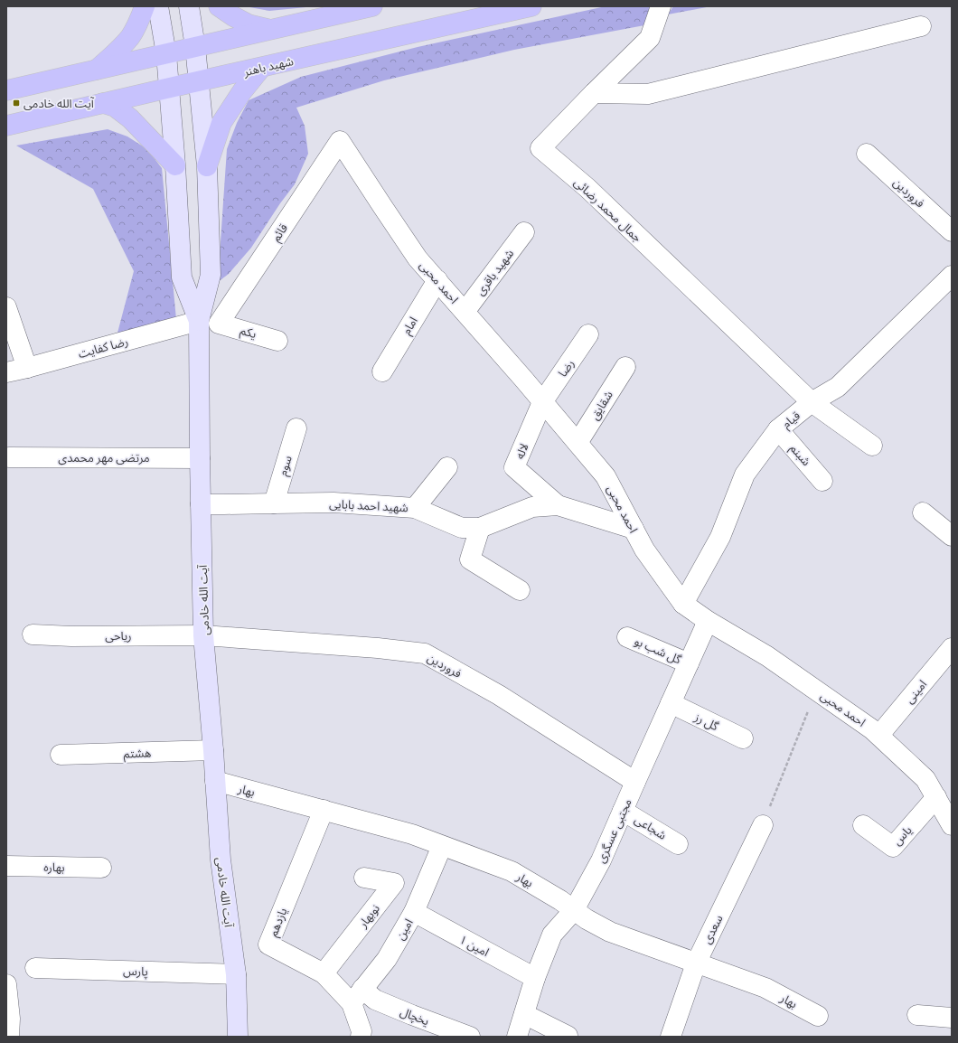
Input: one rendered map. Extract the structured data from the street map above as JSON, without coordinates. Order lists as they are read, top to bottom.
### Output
{
  "streets": {
    "main road": ["شهید باهنر", "آیت الله خادمی"],
    "street": [
      "فروردین",
      "جمال محمد رضائی",
      "قائم",
      "شهید باقری",
      "احمد محبی",
      "امام",
      "یکم",
      "رضا کفایت",
      "رضا",
      "شقایق",
      "قیام",
      "لاله",
      "شبنم",
      "مرتضی مهر محمدی",
      "سوم",
      "شهید احمد بابایی",
      "ریاحی",
      "گل شب بو",
      "امینی",
      "گل رز",
      "هشتم",
      "بهار",
      "شجاعی",
      "مجتبی عسگری",
      "یاس",
      "بهاره",
      "نوبهار",
      "یازدهم",
      "امین",
      "سعدی",
      "امین ۱",
      "پارس",
      "یخچال"
    ]
  },
  "crossings": [
    ["فروردین", "آیت الله خادمی"],
    ["فروردین", "ریاحی"],
    ["فروردین", "مجتبی عسگری"],
    ["جمال محمد رضائی", "قیام"],
    ["قائم", "احمد محبی"],
    ["قائم", "یکم"],
    ["شهید باقری", "احمد محبی"],
    ["احمد محبی", "امام"],
    ["احمد محبی", "رضا"],
    ["احمد محبی", "شقایق"],
    ["احمد محبی", "قیام"],
    ["احمد محبی", "لاله"],
    ["احمد محبی", "شهید احمد بابایی"],
    ["احمد محبی", "امینی"],
    ["احمد محبی", "مجتبی عسگری"],
    ["احمد محبی", "یاس"],
    ["رضا کفایت", "آیت الله خادمی"],
    ["رضا", "لاله"],
    ["قیام", "شبنم"],
    ["لاله", "شهید احمد بابایی"],
    ["مرتضی مهر محمدی", "آیت الله خادمی"],
    ["سوم", "شهید احمد بابایی"],
    ["شهید احمد بابایی", "آیت الله خادمی"],
    ["آیت الله خادمی", "ریاحی"],
    ["آیت الله خادمی", "هشتم"],
    ["آیت الله خادمی", "بهار"],
    ["آیت الله خادمی", "پارس"],
    ["گل شب بو", "مجتبی عسگری"],
    ["گل رز", "مجتبی عسگری"],
    ["بهار", "مجتبی عسگری"],
    ["بهار", "یازدهم"],
    ["بهار", "امین"],
    ["بهار", "سعدی"],
    ["شجاعی", "مجتبی عسگری"],
    ["مجتبی عسگری", "امین ۱"],
    ["نوبهار", "یازدهم"],
    ["یازدهم", "امین"],
    ["یازدهم", "یخچال"],
    ["امین", "امین ۱"],
    ["امین", "یخچال"]
  ],
  "places": {
    "transit": ["آیت الله خادمی"]
  }
}
